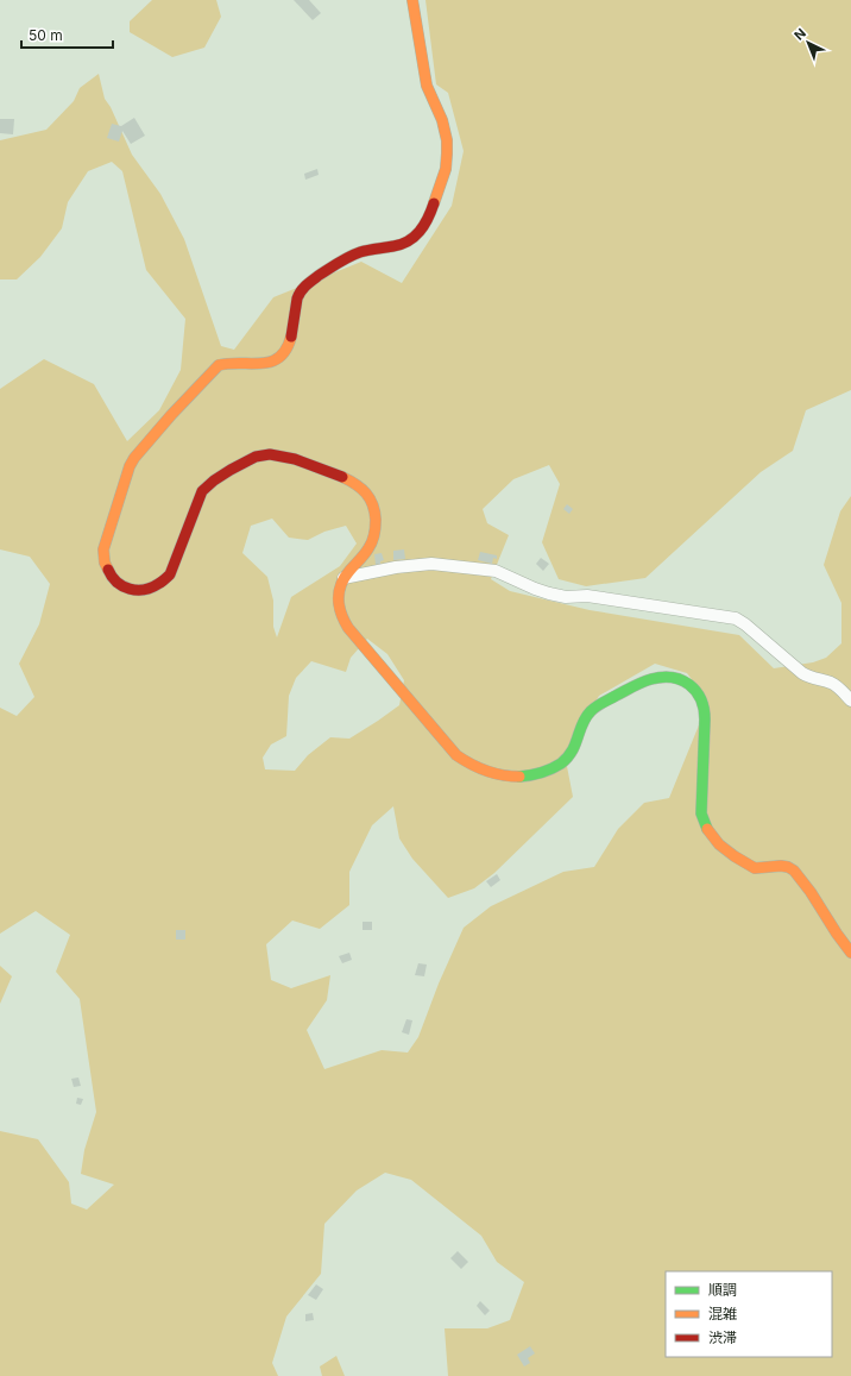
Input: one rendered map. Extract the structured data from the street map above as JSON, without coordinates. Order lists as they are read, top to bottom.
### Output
{
  "legend": ["順調", "混雑", "渋滞"],
  "scale_bar": "50 m",
  "north": "top left"
}
